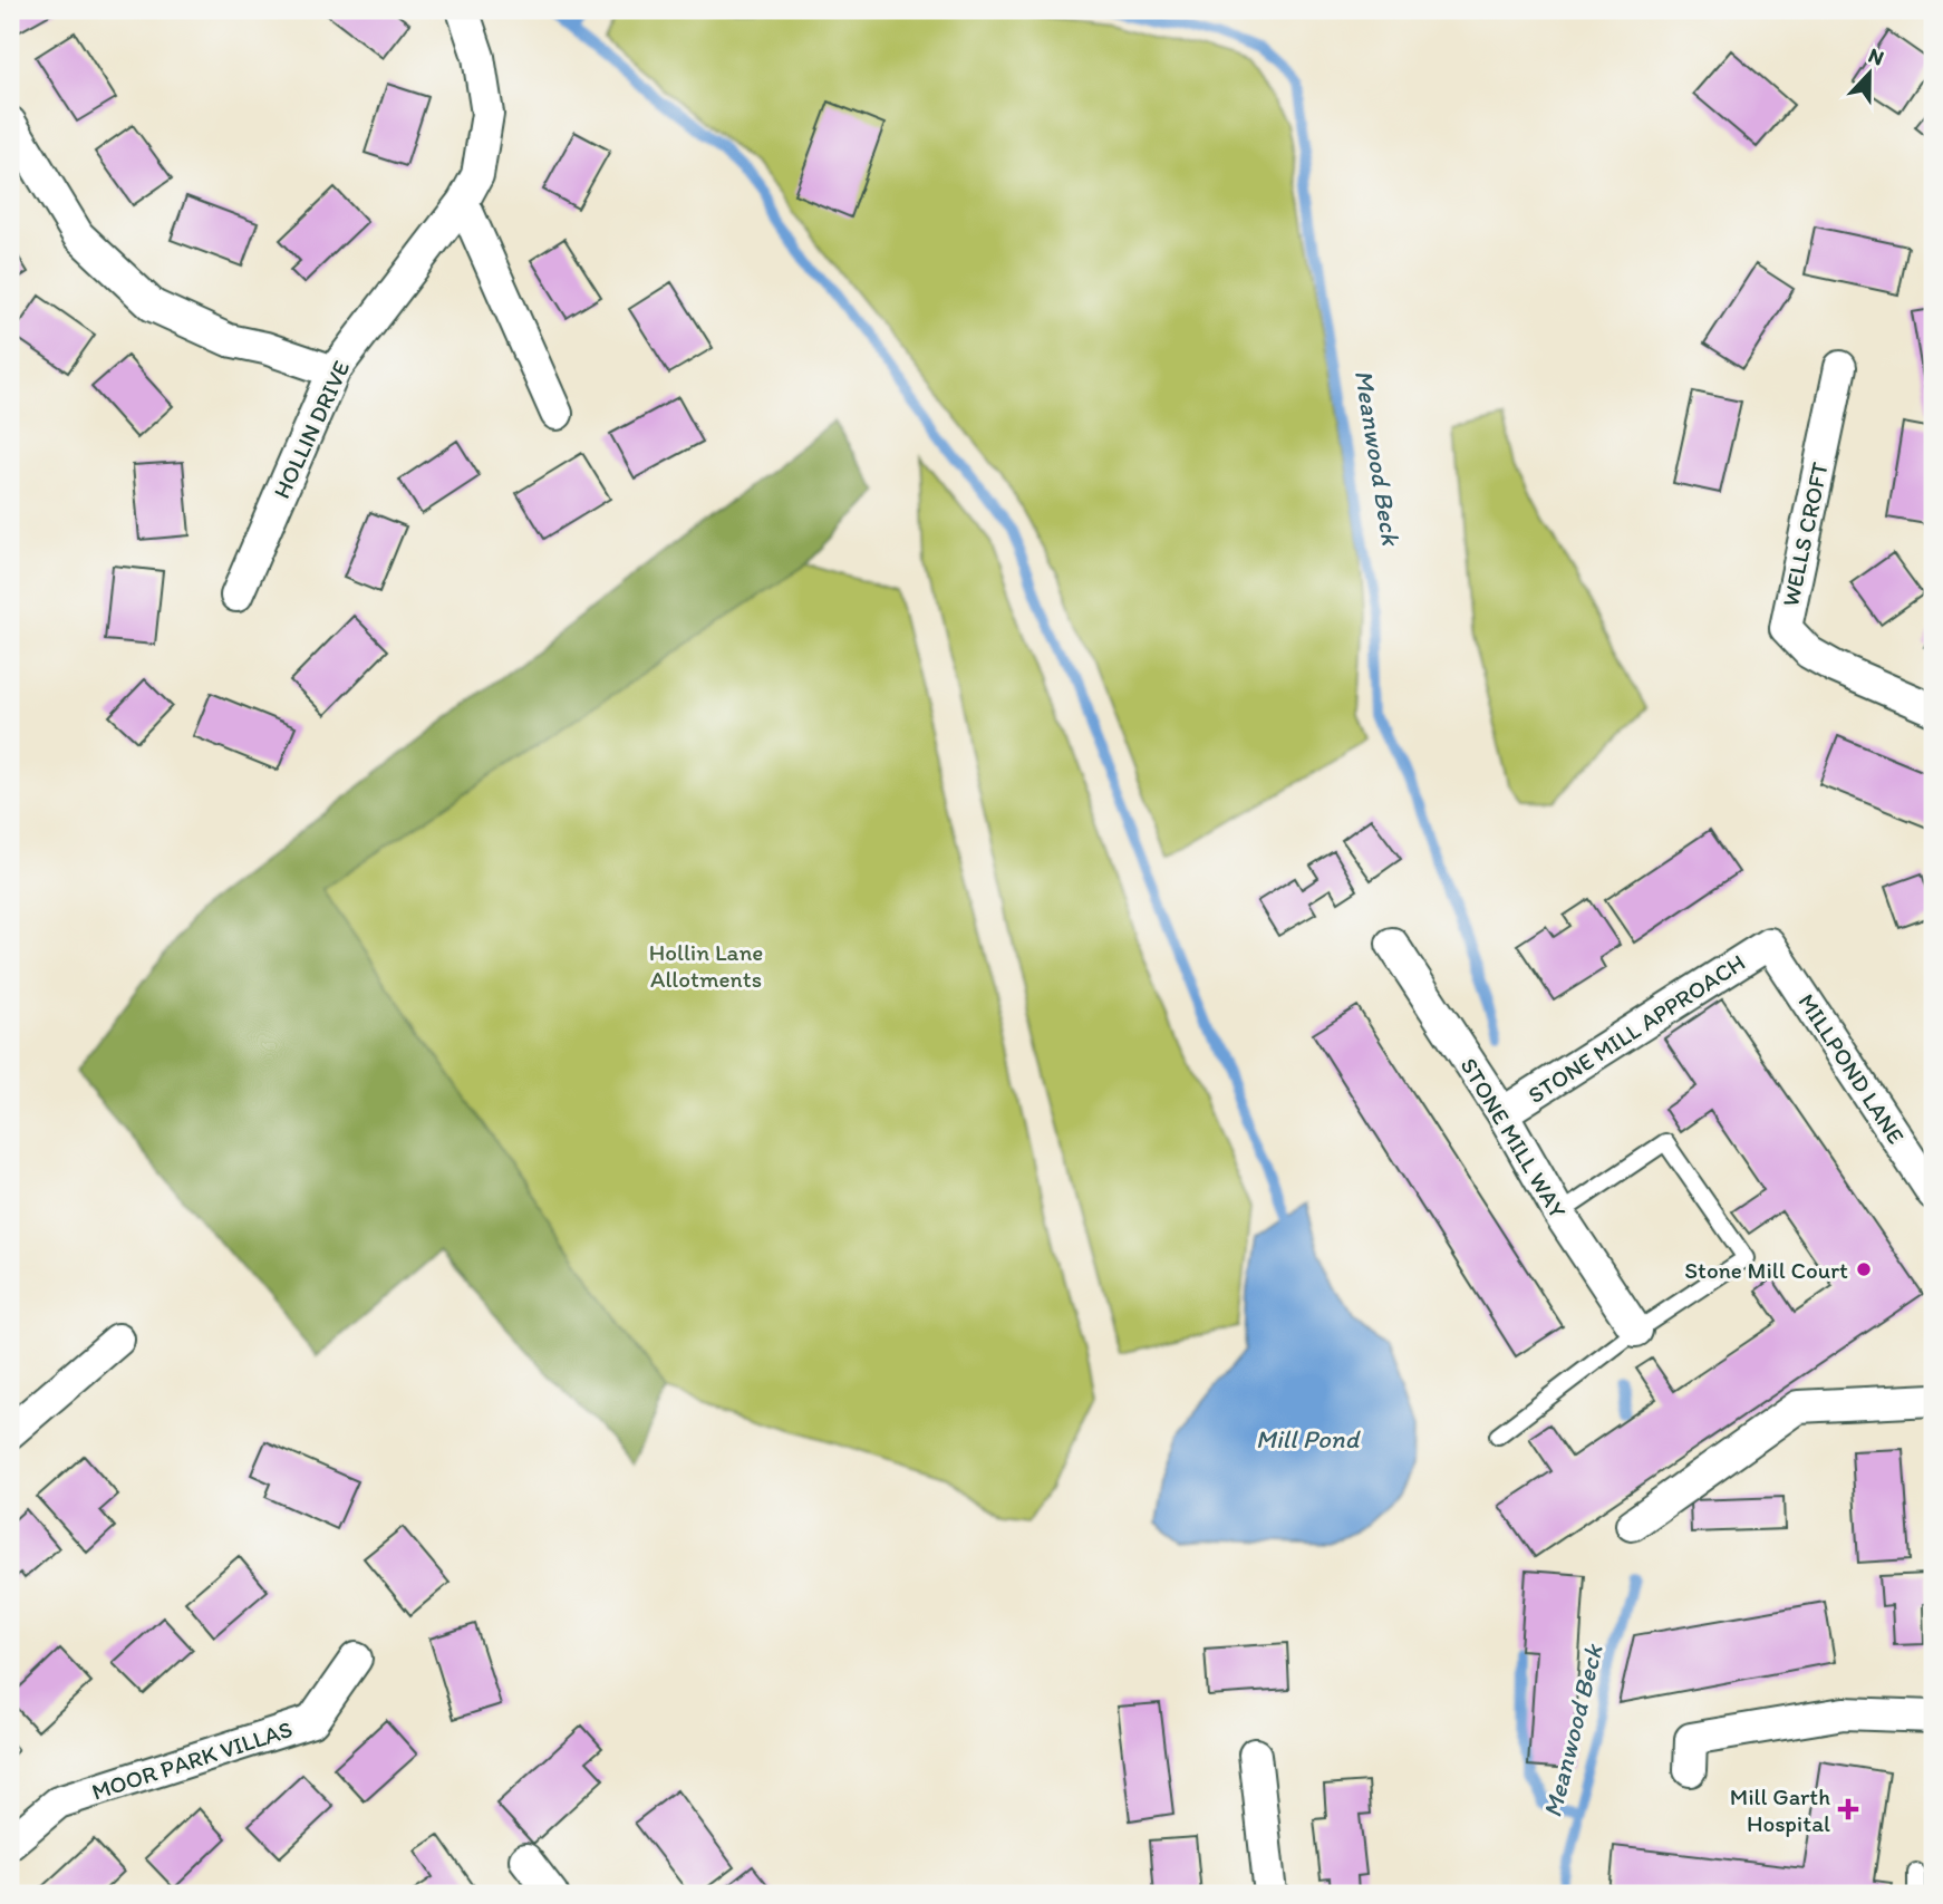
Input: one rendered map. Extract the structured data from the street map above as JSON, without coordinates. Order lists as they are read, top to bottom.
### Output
{
  "streets": {
    "street": [
      "HOLLIN DRIVE",
      "WELLS CROFT",
      "STONE MILL APPROACH",
      "MILLPOND LANE",
      "STONE MILL WAY",
      "MOOR PARK VILLAS"
    ]
  },
  "crossings": [
    ["STONE MILL APPROACH", "MILLPOND LANE"],
    ["STONE MILL APPROACH", "STONE MILL WAY"]
  ],
  "water": ["Meanwood Beck", "Mill Pond"],
  "parks": ["Hollin Lane Allotments"],
  "places": {
    "other": ["Stone Mill Court"],
    "health": ["Mill Garth Hospital"]
  },
  "north": "top"
}
